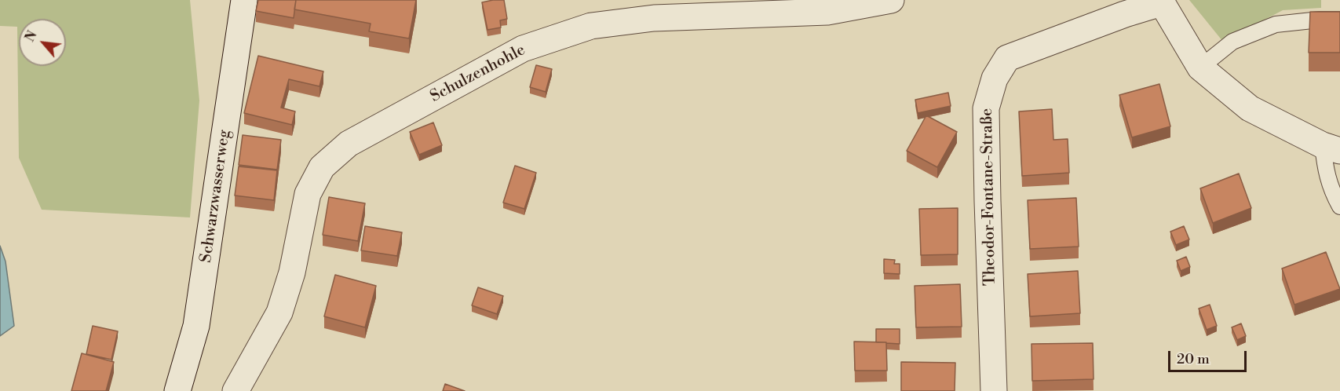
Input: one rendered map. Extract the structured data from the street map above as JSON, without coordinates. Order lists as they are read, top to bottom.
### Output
{
  "streets": {
    "street": ["Schulzenhohle", "Schwarzwasserweg", "Theodor-Fontane-Straße"]
  },
  "scale_bar": "20 m",
  "north": "top left"
}
